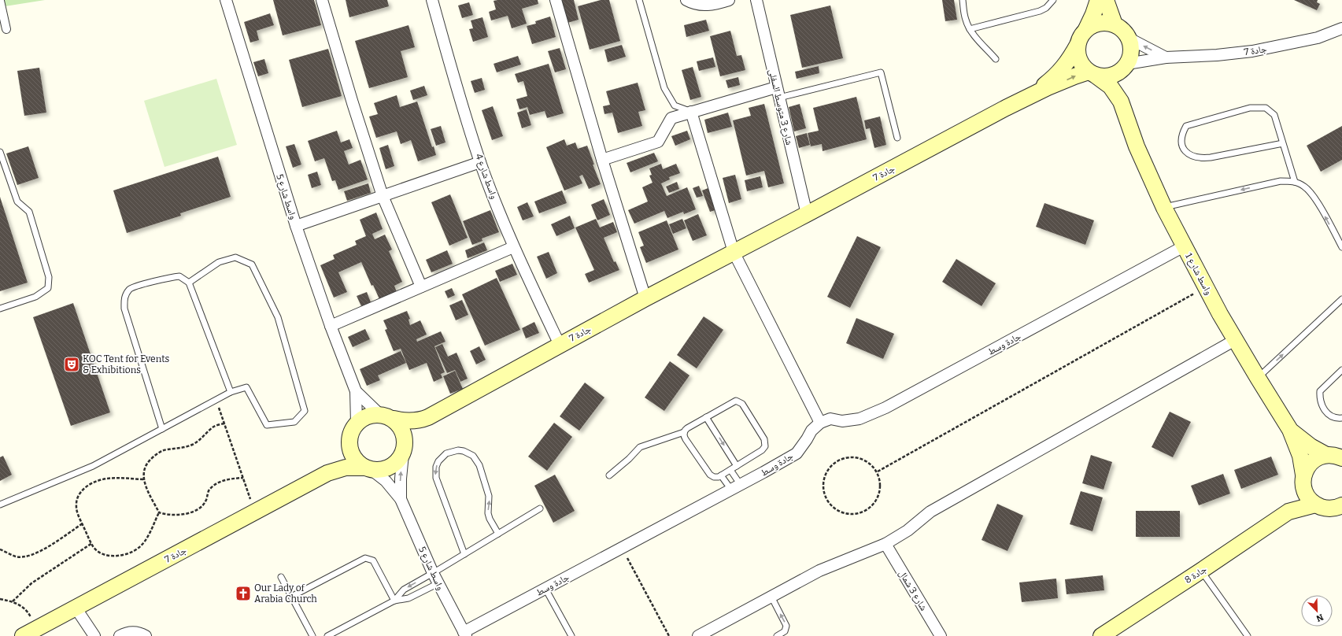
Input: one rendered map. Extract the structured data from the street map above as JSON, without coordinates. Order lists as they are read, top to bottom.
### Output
{
  "streets": {
    "main road": ["جادة 7", "واسط شارع 1", "جادة 8"],
    "street": [
      "شارع 3 متوسط السفلى",
      "واسط شارع 4",
      "واسط شارع 5",
      "جادة وسط",
      "شارع 3 شمال"
    ]
  },
  "crossings": [
    ["جادة 7", "شارع 3 متوسط السفلى"],
    ["جادة 7", "واسط شارع 4"],
    ["جادة 7", "واسط شارع 5"],
    ["جادة 7", "واسط شارع 1"],
    ["واسط شارع 5", "جادة وسط"],
    ["واسط شارع 1", "جادة وسط"],
    ["واسط شارع 1", "جادة 8"]
  ],
  "places": {
    "theatre": ["KOC Tent for Events & Exhibitions"],
    "church": ["Our Lady of Arabia Church"]
  },
  "north": "bottom right"
}
